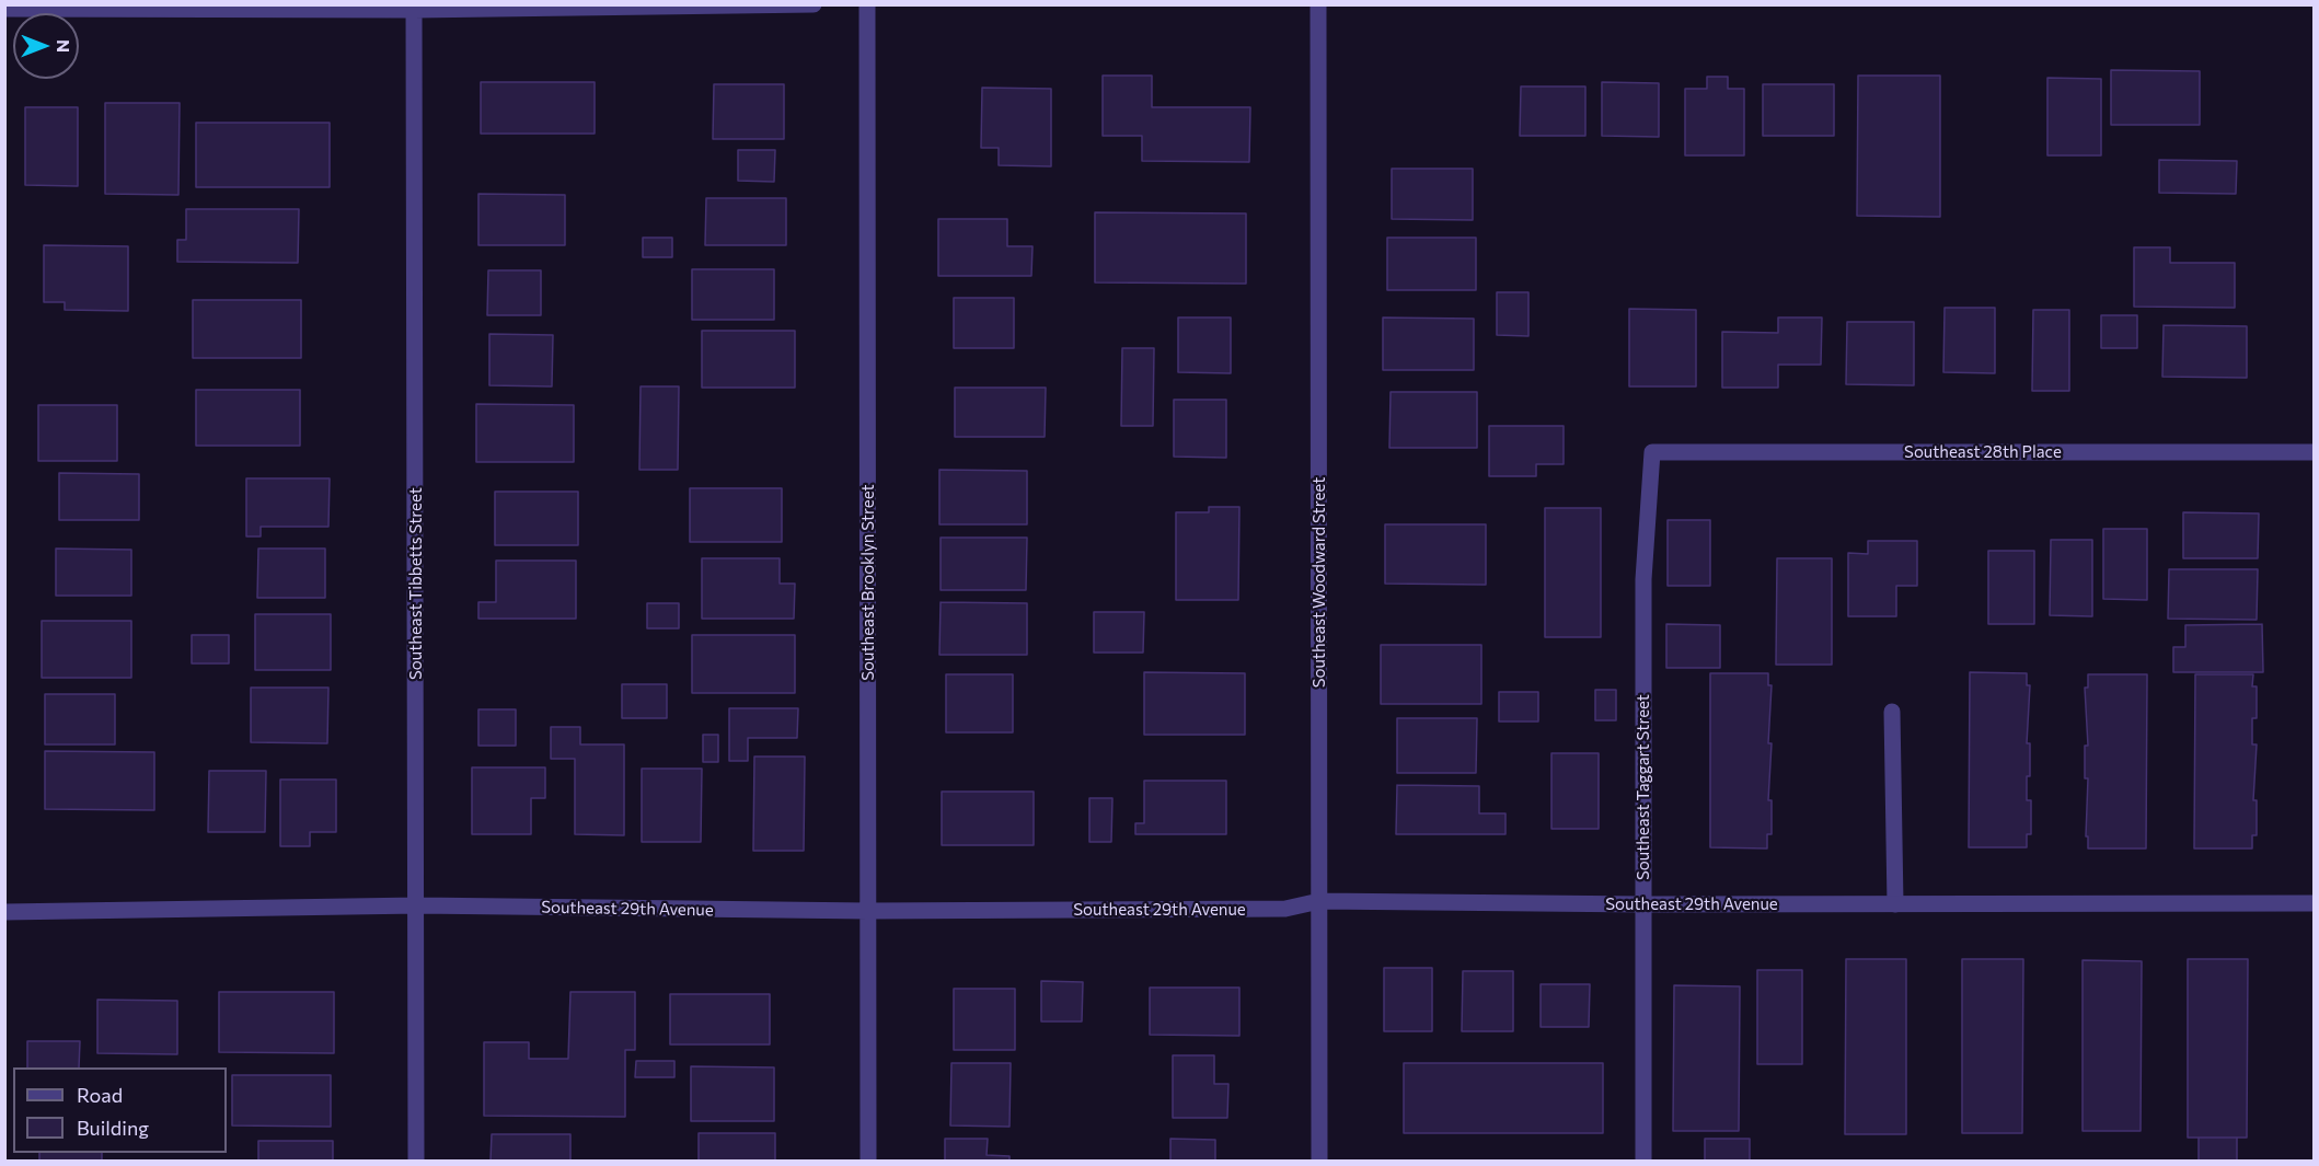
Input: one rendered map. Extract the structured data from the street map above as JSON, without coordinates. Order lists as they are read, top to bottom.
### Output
{
  "streets": {
    "street": [
      "Southeast 28th Place",
      "Southeast Brooklyn Street",
      "Southeast Woodward Street",
      "Southeast Tibbetts Street",
      "Southeast Taggart Street",
      "Southeast 29th Avenue"
    ]
  },
  "crossings": [
    ["Southeast 28th Place", "Southeast Taggart Street"],
    ["Southeast Brooklyn Street", "Southeast 29th Avenue"],
    ["Southeast Woodward Street", "Southeast 29th Avenue"],
    ["Southeast Tibbetts Street", "Southeast 29th Avenue"],
    ["Southeast Taggart Street", "Southeast 29th Avenue"]
  ],
  "legend": ["Road", "Building"],
  "north": "right"
}
